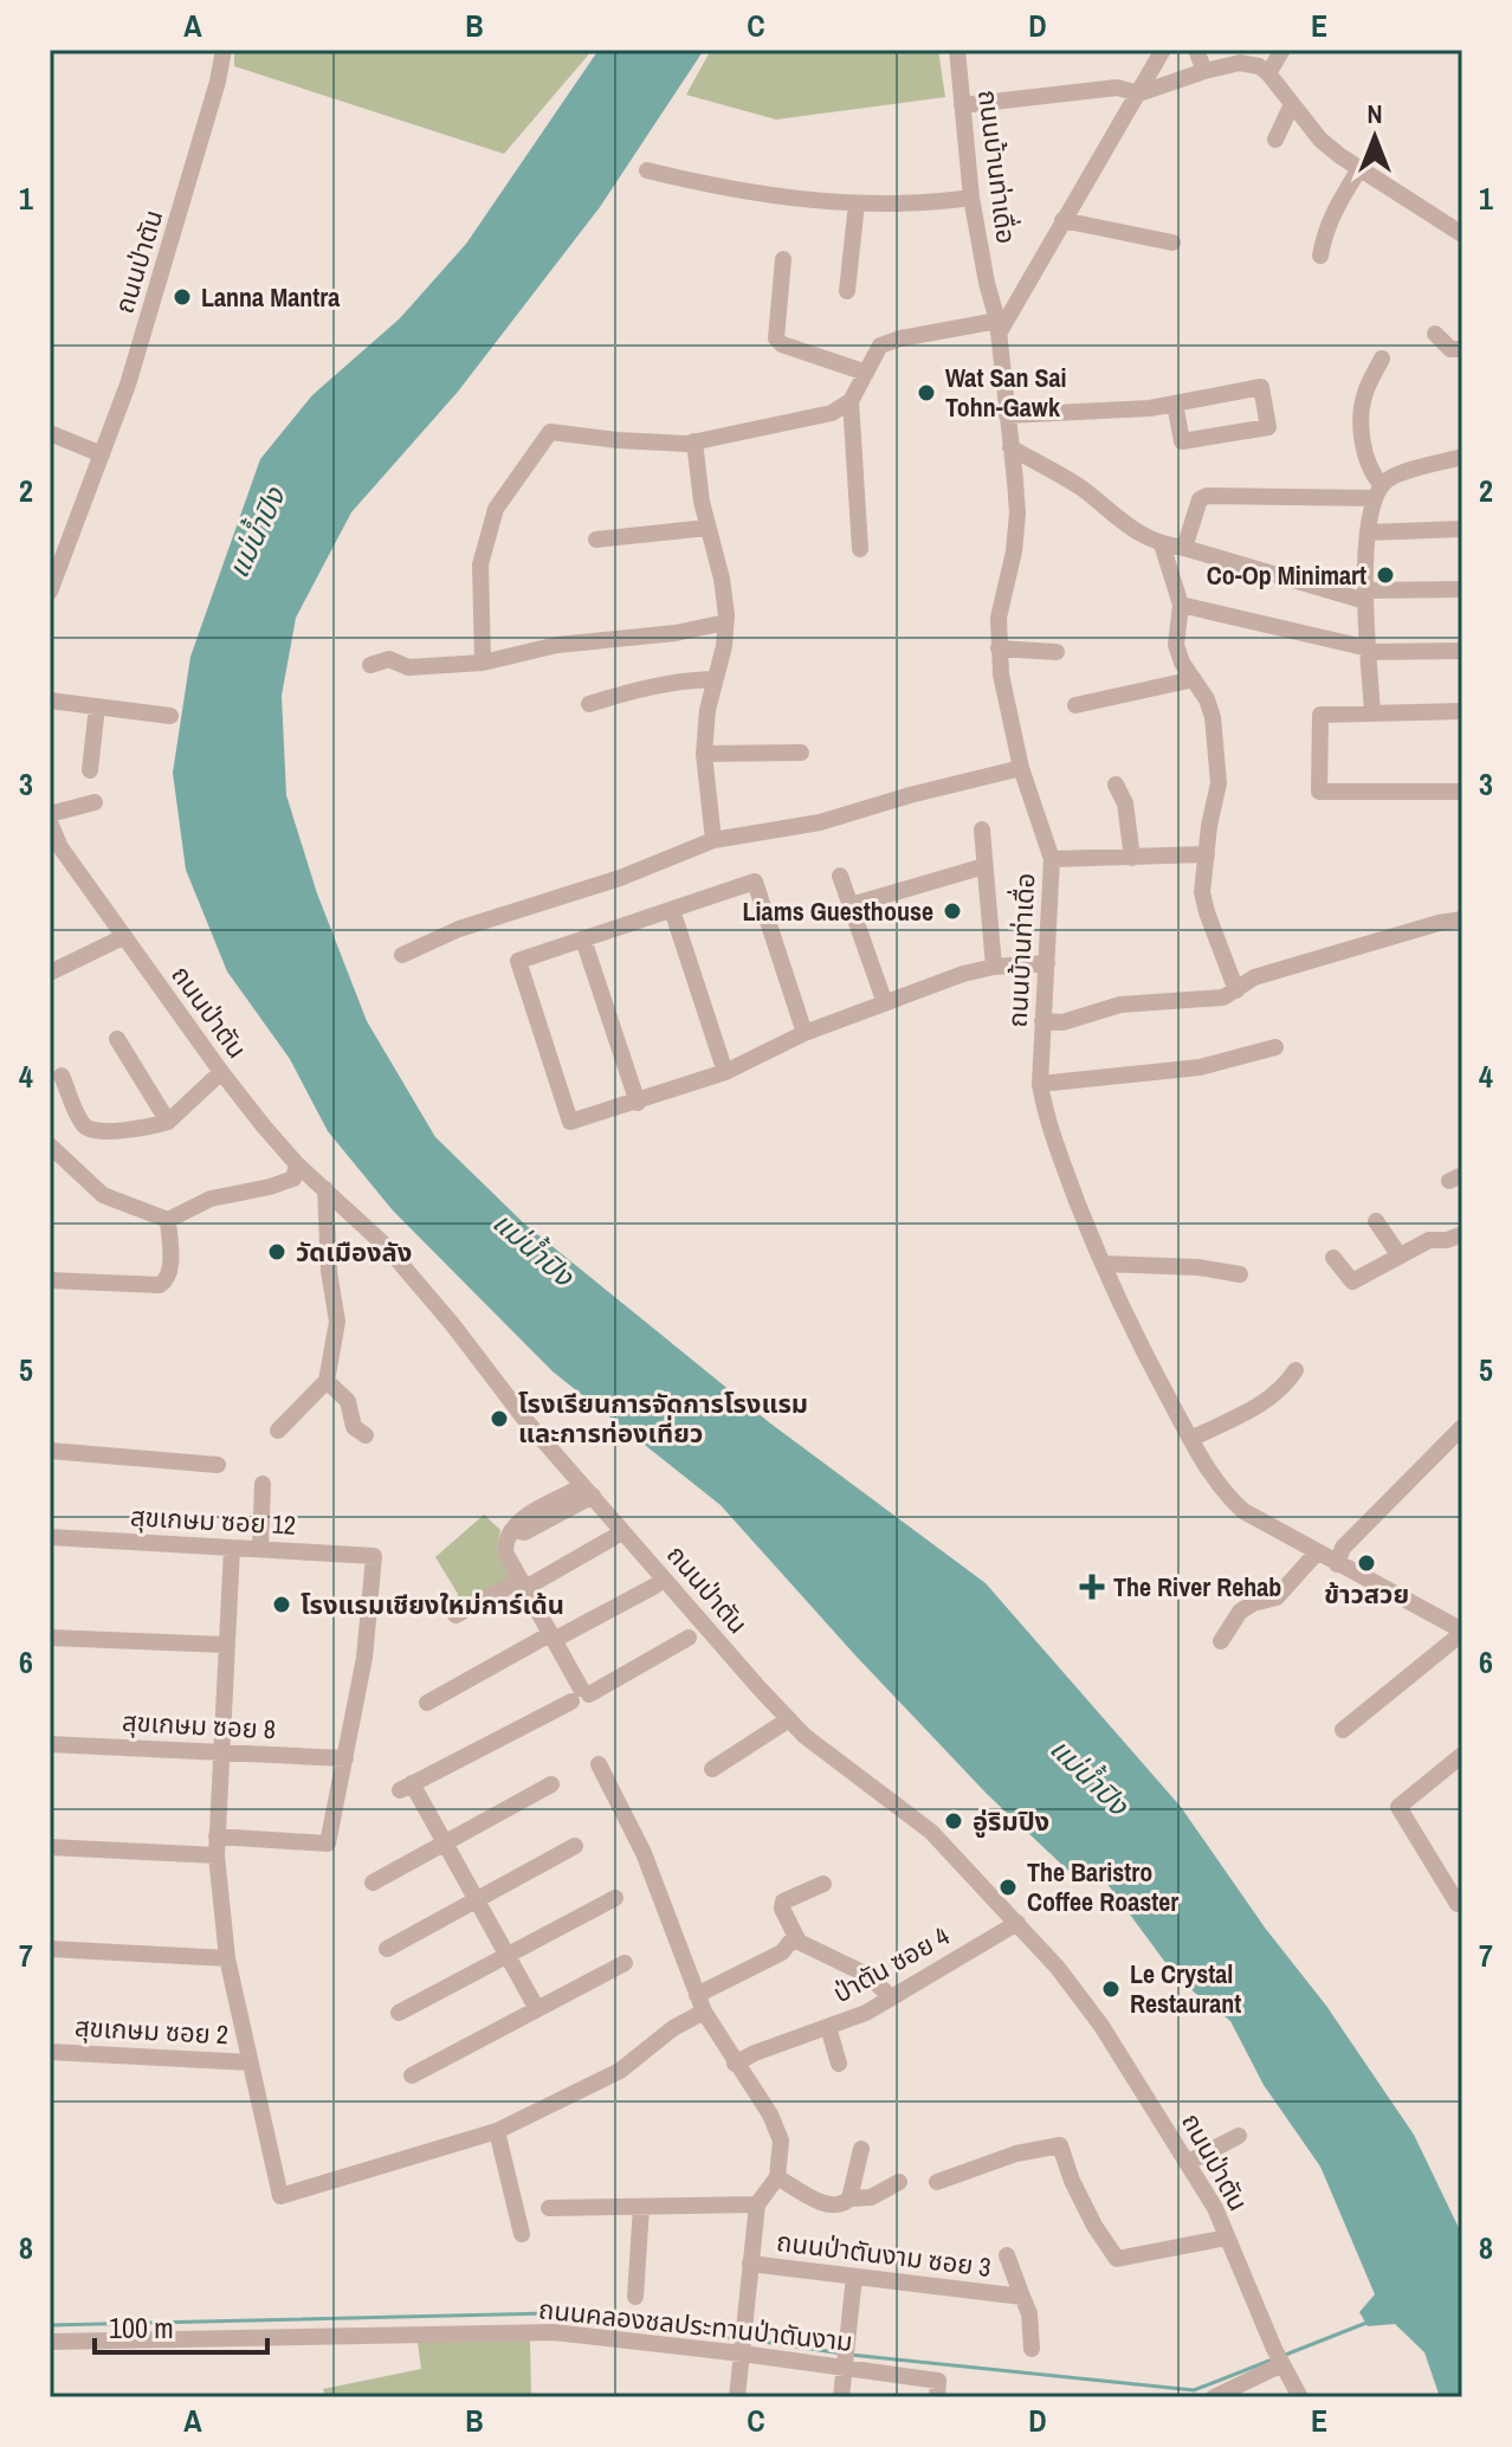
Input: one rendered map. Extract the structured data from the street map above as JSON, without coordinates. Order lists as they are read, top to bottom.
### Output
{
  "streets": {
    "street": [
      "ถนนบ้านท่าเดื่อ",
      "ถนนป่าตัน",
      "สุขเกษม ซอย 12",
      "สุขเกษม ซอย 8",
      "ป่าตัน ซอย 4",
      "สุขเกษม ซอย 2",
      "ถนนป่าตันงาม ซอย 3",
      "ถนนคลองชลประทานป่าตันงาม"
    ]
  },
  "crossings": [
    ["ถนนป่าตัน", "ป่าตัน ซอย 4"],
    ["สุขเกษม ซอย 12", "สุขเกษม ซอย 8"]
  ],
  "water": ["แม่น้ำปิง"],
  "places": {
    "other": [
      "Lanna Mantra",
      "Wat San Sai Tohn-Gawk",
      "Co-Op Minimart",
      "Liams Guesthouse",
      "วัดเมืองลัง",
      "โรงเรียนการจัดการโรงแรม และการท่องเที่ยว",
      "ข้าวสวย",
      "โรงแรมเชียงใหม่การ์เด้น",
      "อู่ริมปิง",
      "The Baristro Coffee Roaster",
      "Le Crystal Restaurant"
    ],
    "health": ["The River Rehab"]
  },
  "scale_bar": "100 m",
  "north": "top",
  "grid": {
    "columns": [
      "A",
      "B",
      "C",
      "D",
      "E"
    ],
    "rows": [
      "1",
      "2",
      "3",
      "4",
      "5",
      "6",
      "7",
      "8"
    ]
  }
}
